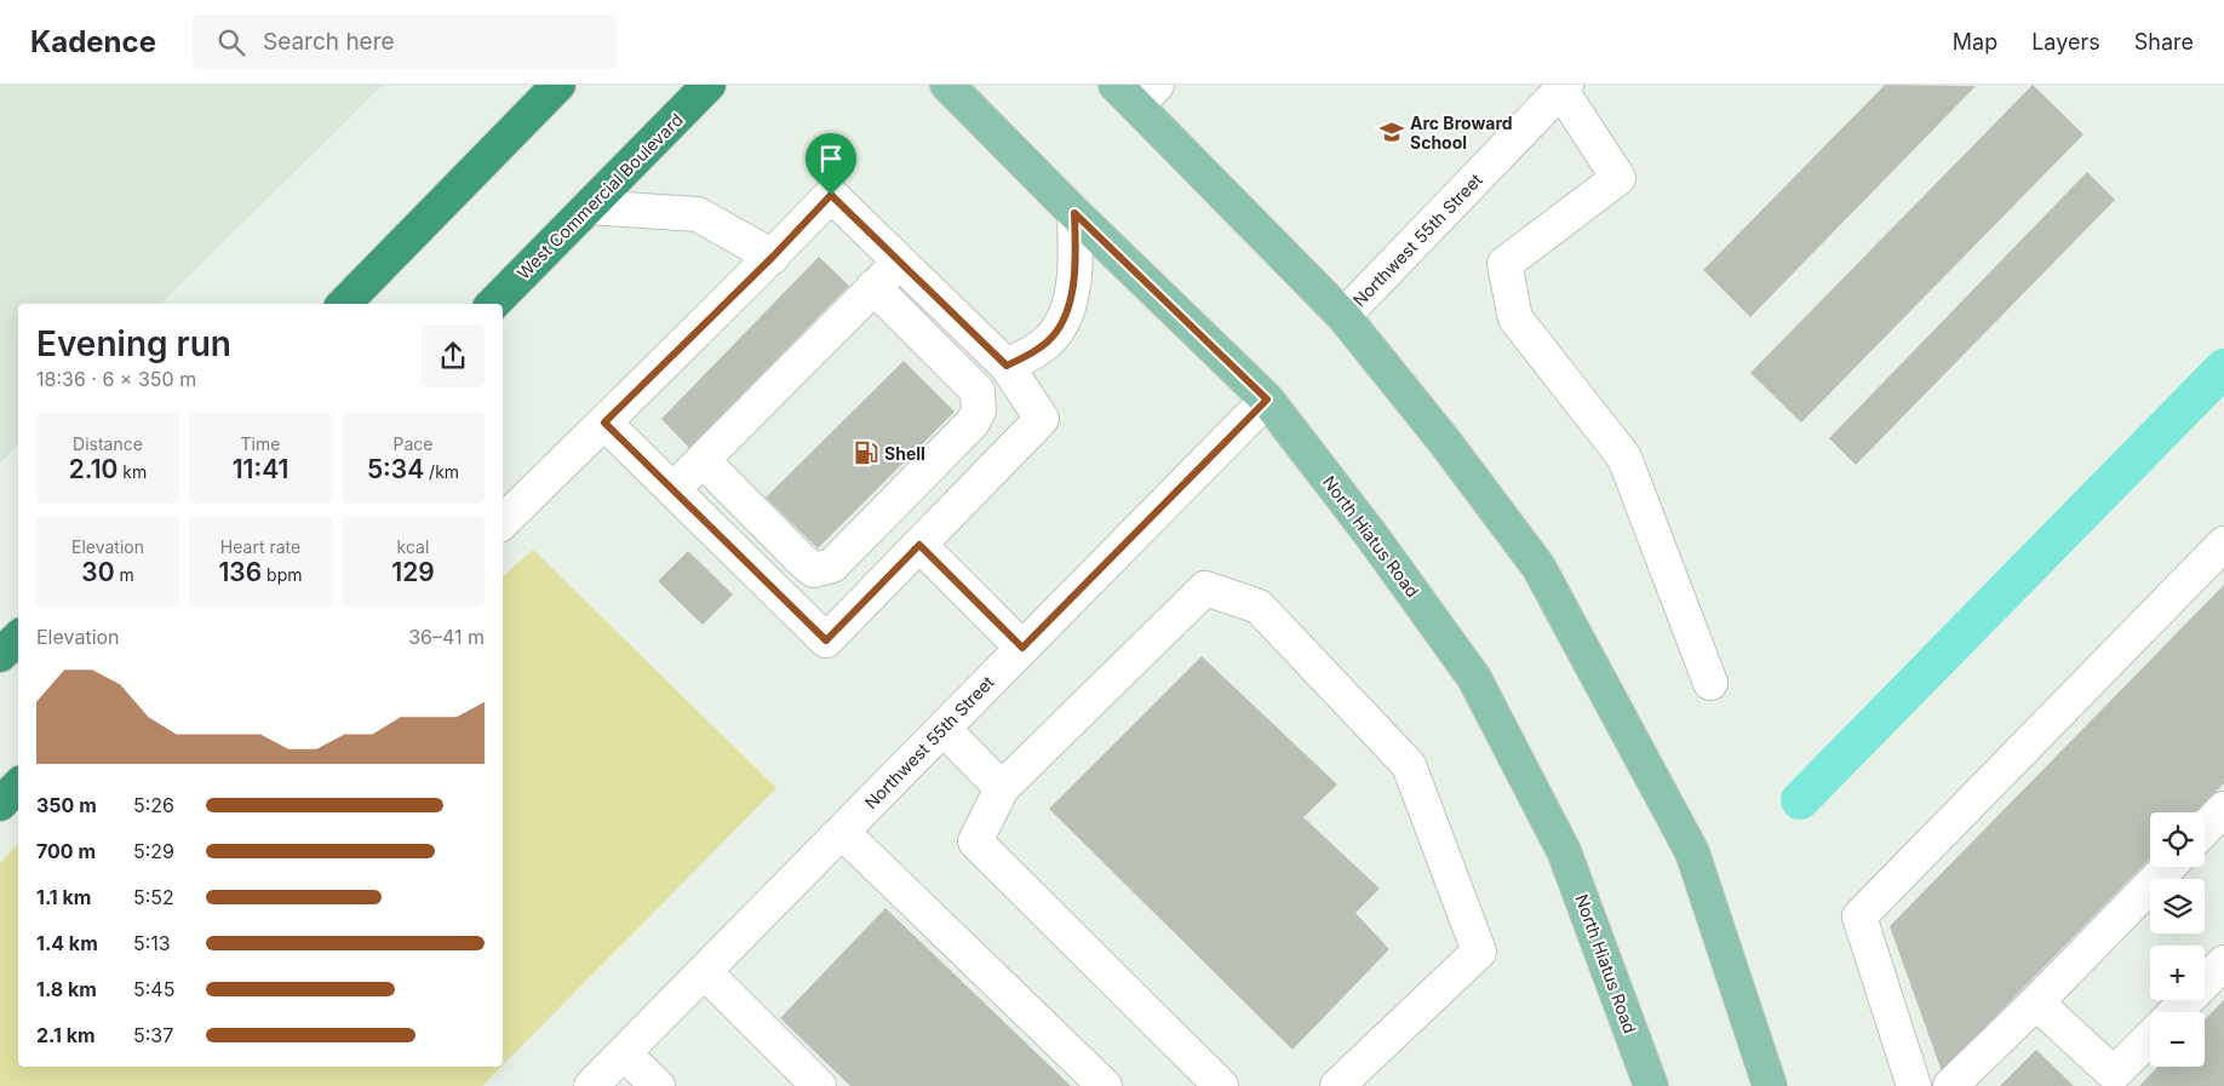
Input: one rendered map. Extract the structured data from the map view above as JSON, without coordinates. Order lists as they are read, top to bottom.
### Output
{
  "streets": {
    "highway": ["West Commercial Boulevard"],
    "main road": ["North Hiatus Road"],
    "street": ["Northwest 55th Street"]
  },
  "crossings": [
    ["Northwest 55th Street", "North Hiatus Road"]
  ],
  "places": {
    "school or university": ["Arc Broward School"],
    "fuel station": ["Shell"]
  },
  "page": {
    "header": "Kadence",
    "search": "Search here",
    "nav": ["Map", "Layers", "Share"],
    "heading": ["Evening run", "18:36 · 6 × 350 m"],
    "stats": [
      ["Distance", "2.10 km"],
      ["Time", "11:41"],
      ["Pace", "5:34 /km"],
      ["Elevation", "30 m"],
      ["Heart rate", "136 bpm"],
      ["kcal", "129"]
    ],
    "chart": ["Elevation", "36–41 m"],
    "list": [
      {
        "name": "350 m",
        "note": "5:26"
      },
      {
        "name": "700 m",
        "note": "5:29"
      },
      {
        "name": "1.1 km",
        "note": "5:52"
      },
      {
        "name": "1.4 km",
        "note": "5:13"
      },
      {
        "name": "1.8 km",
        "note": "5:45"
      },
      {
        "name": "2.1 km",
        "note": "5:37"
      }
    ],
    "map_buttons": ["+", "−"]
  }
}
